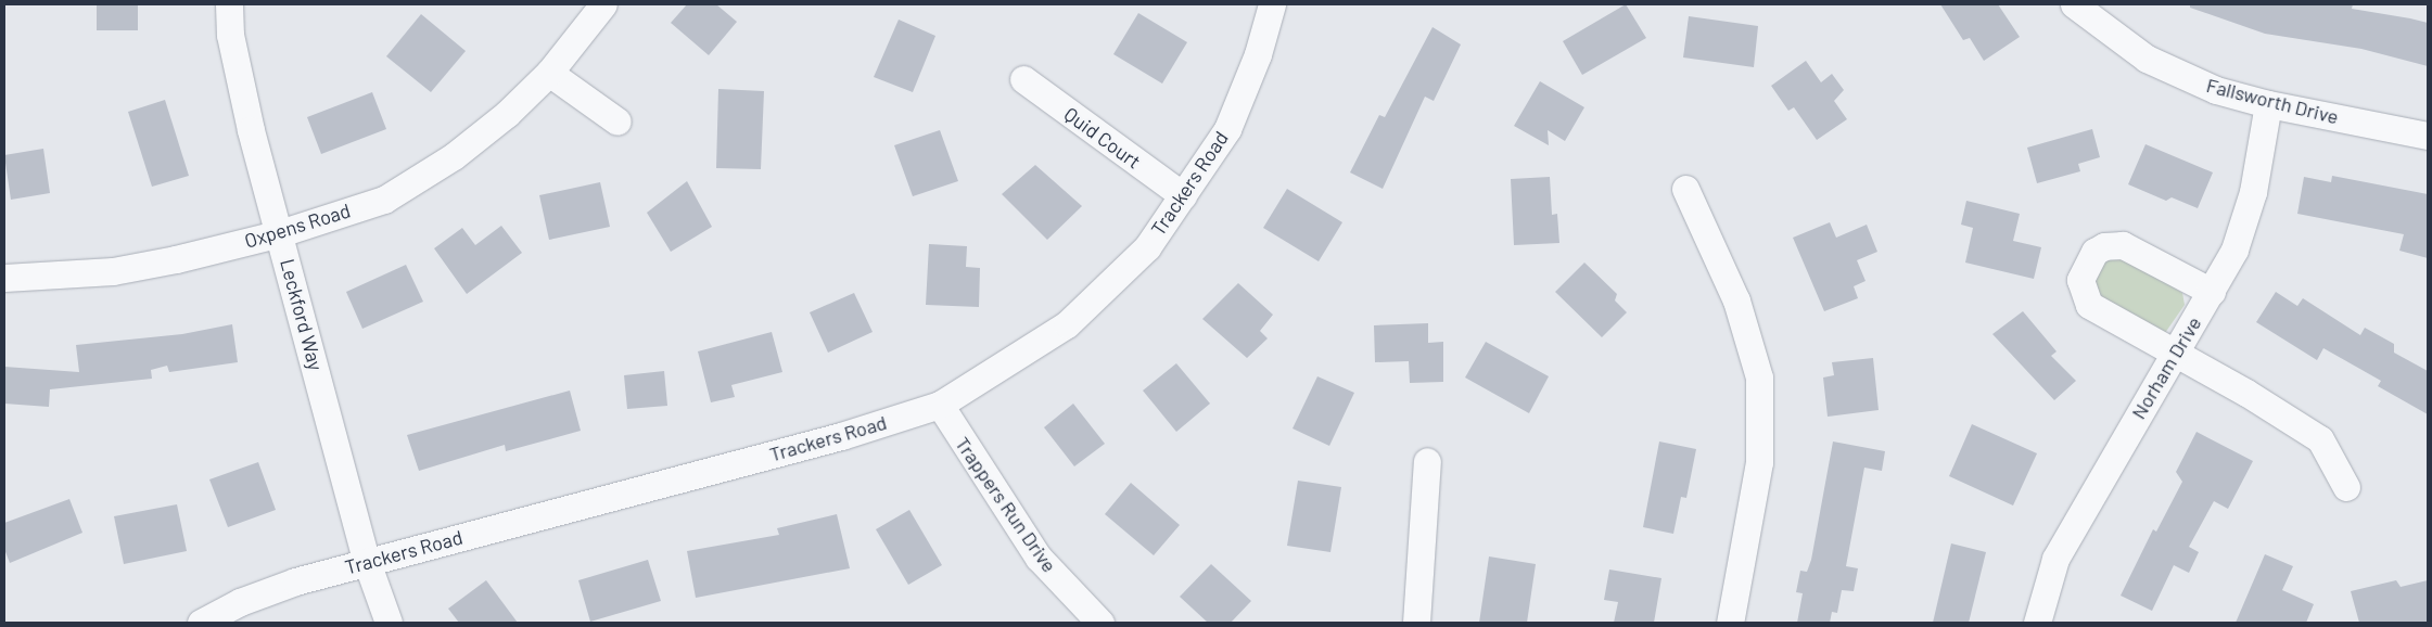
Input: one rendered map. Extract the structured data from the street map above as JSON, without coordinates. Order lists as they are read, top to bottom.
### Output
{
  "streets": {
    "street": [
      "Fallsworth Drive",
      "Quid Court",
      "Trackers Road",
      "Oxpens Road",
      "Leckford Way",
      "Norham Drive",
      "Trappers Run Drive"
    ]
  },
  "crossings": [
    ["Fallsworth Drive", "Norham Drive"],
    ["Quid Court", "Trackers Road"],
    ["Trackers Road", "Leckford Way"],
    ["Trackers Road", "Trappers Run Drive"],
    ["Oxpens Road", "Leckford Way"]
  ]
}
